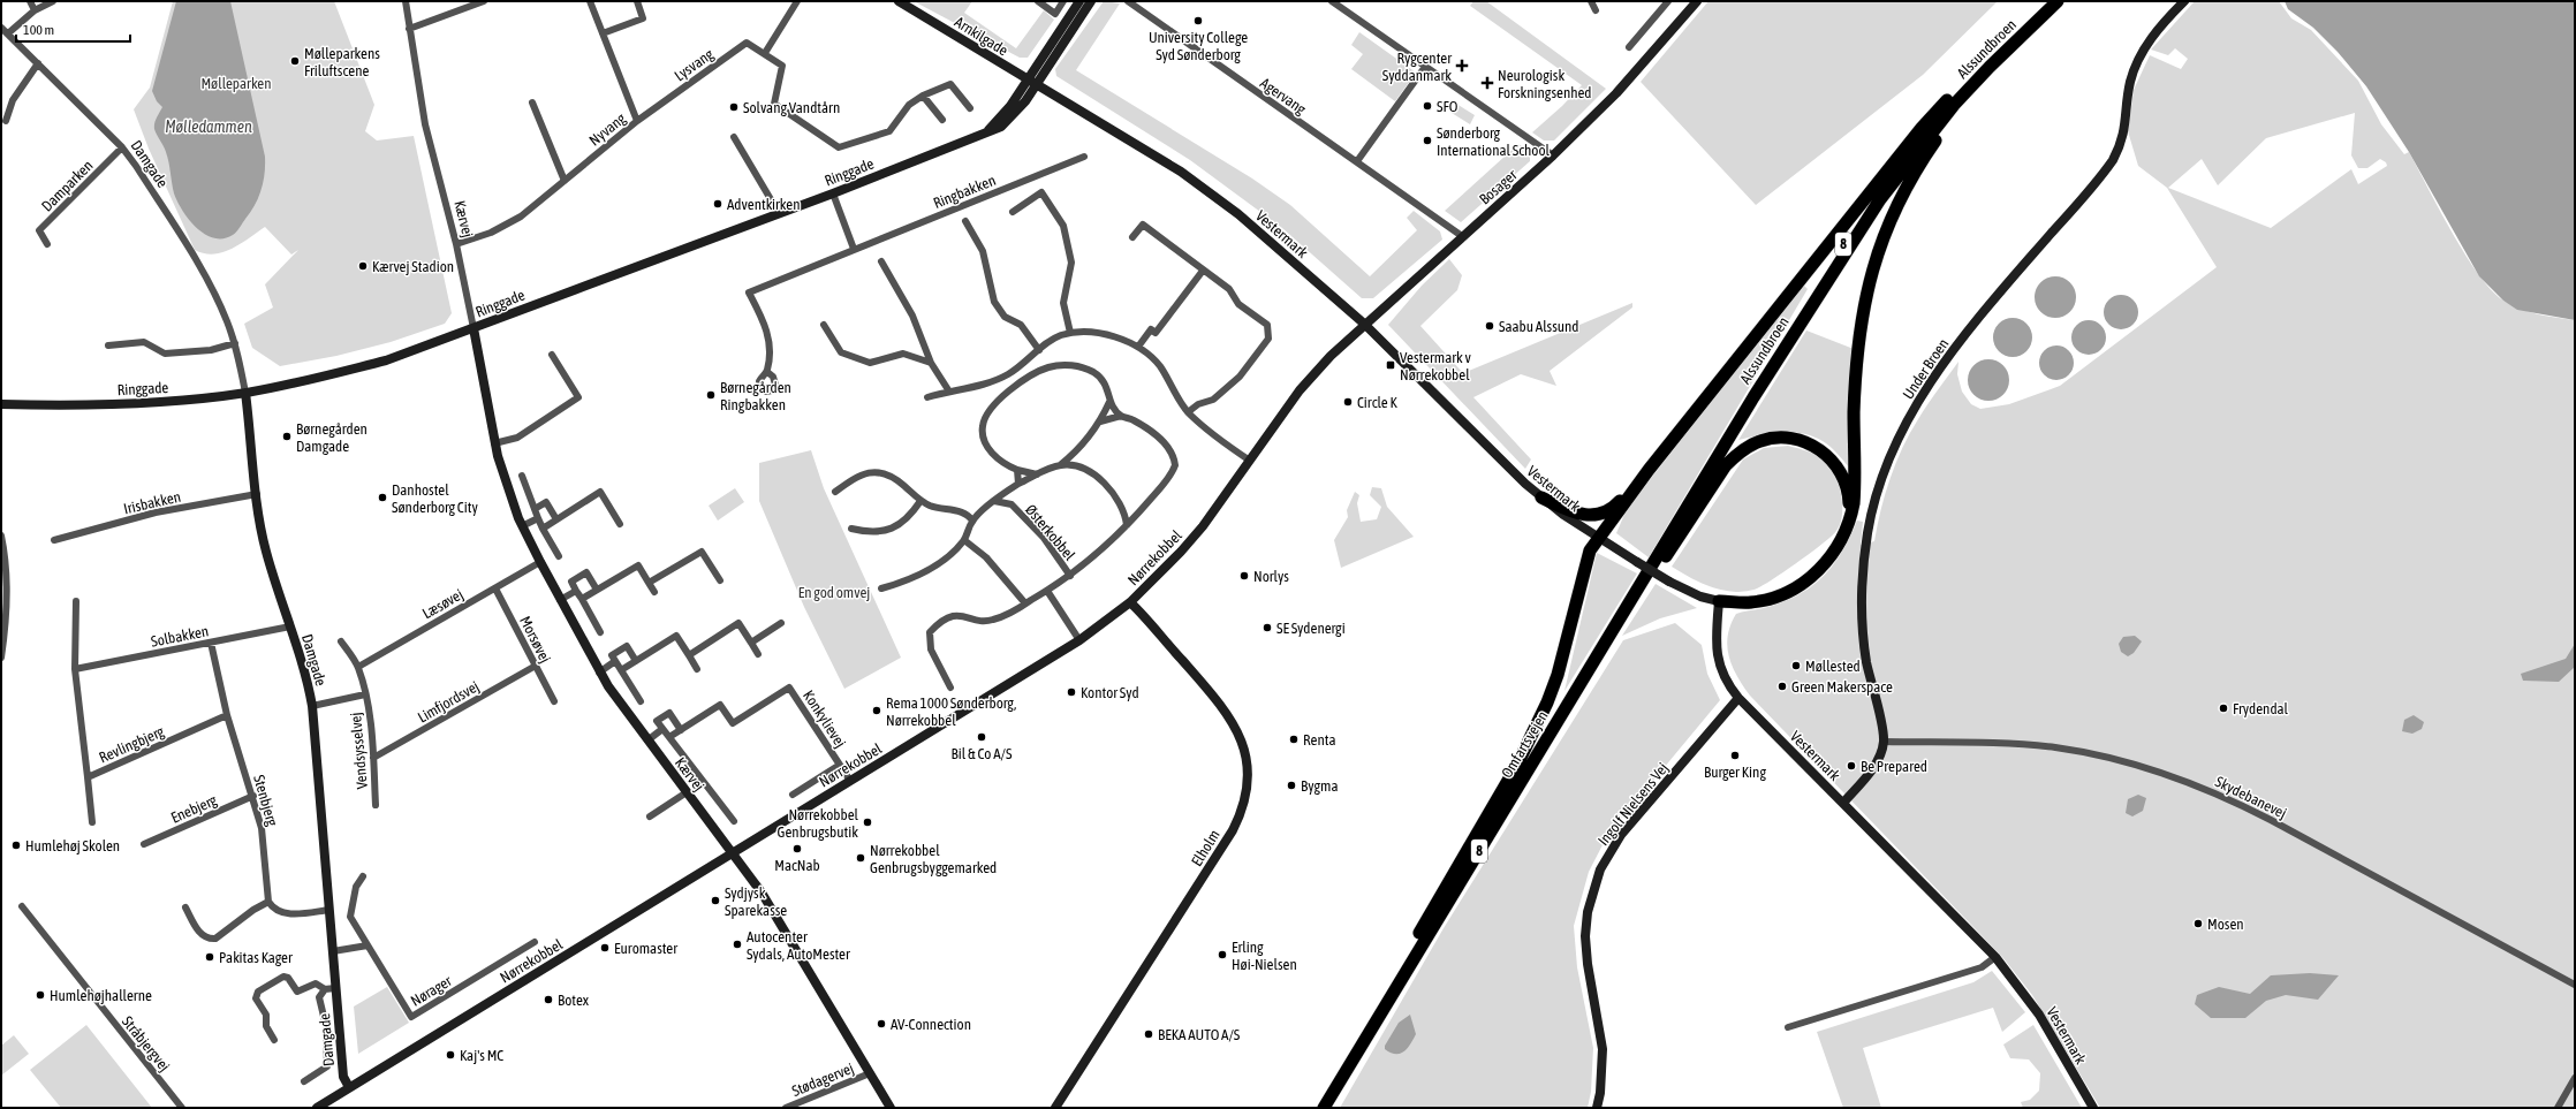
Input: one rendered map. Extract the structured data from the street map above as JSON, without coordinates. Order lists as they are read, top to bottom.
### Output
{
  "streets": {
    "highway": ["Alssundbroen", "8", "Omfartsvejen"],
    "street": [
      "Arnkilgade",
      "Lysvang",
      "Agervang",
      "Nyvang",
      "Damgade",
      "Ringgade",
      "Damparken",
      "Bosager",
      "Ringbakken",
      "Kærvej",
      "Vestermark",
      "Under Broen",
      "Irisbakken",
      "Østerkobbel",
      "Nørrekobbel",
      "Læsøvej",
      "Solbakken",
      "Morsøvej",
      "Limfjordsvej",
      "Konkylievej",
      "Revlingbjerg",
      "Vendsysselvej",
      "Skydebanevej",
      "Stenbjerg",
      "Ingolf Nielsens Vej",
      "Enebjerg",
      "Elholm",
      "Nørager",
      "Stråbjergvej",
      "Stødagervej"
    ]
  },
  "crossings": [
    ["Arnkilgade", "Ringgade"],
    ["Arnkilgade", "Vestermark"],
    ["Alssundbroen", "Omfartsvejen"],
    ["Lysvang", "Nyvang"],
    ["Agervang", "Bosager"],
    ["Nyvang", "Kærvej"],
    ["Damgade", "Ringgade"],
    ["Damgade", "Damparken"],
    ["Damgade", "Irisbakken"],
    ["Damgade", "Nørrekobbel"],
    ["Damgade", "Solbakken"],
    ["Damgade", "Vendsysselvej"],
    ["Ringgade", "Kærvej"],
    ["Ringgade", "Vestermark"],
    ["Bosager", "Vestermark"],
    ["Bosager", "Nørrekobbel"],
    ["Kærvej", "Nørrekobbel"],
    ["Kærvej", "Læsøvej"],
    ["Kærvej", "Stødagervej"],
    ["Vestermark", "Nørrekobbel"],
    ["Vestermark", "Ingolf Nielsens Vej"],
    ["Under Broen", "Skydebanevej"],
    ["Nørrekobbel", "Konkylievej"],
    ["Nørrekobbel", "Elholm"],
    ["Læsøvej", "Morsøvej"],
    ["Læsøvej", "Vendsysselvej"],
    ["Solbakken", "Stenbjerg"],
    ["Morsøvej", "Limfjordsvej"],
    ["Limfjordsvej", "Vendsysselvej"],
    ["Revlingbjerg", "Stenbjerg"],
    ["Stenbjerg", "Enebjerg"]
  ],
  "water": ["Mølledammen"],
  "parks": ["Mølleparken", "En god omvej"],
  "places": {
    "other": [
      "University College Syd Sønderborg",
      "Mølleparkens Friluftscene",
      "SFO",
      "Solvang Vandtårn",
      "Sønderborg International School",
      "Adventkirken",
      "Kærvej Stadion",
      "Saabu Alssund",
      "Børnegården Ringbakken",
      "Circle K",
      "Børnegården Damgade",
      "Danhostel Sønderborg City",
      "Norlys",
      "SE Sydenergi",
      "Møllested",
      "Green Makerspace",
      "Kontor Syd",
      "Frydendal",
      "Rema 1000 Sønderborg, Nørrekobbel",
      "Bil & Co A/S",
      "Renta",
      "Burger King",
      "Be Prepared",
      "Bygma",
      "Nørrekobbel Genbrugsbutik",
      "Humlehøj Skolen",
      "MacNab",
      "Nørrekobbel Genbrugsbyggemarked",
      "Sydjysk Sparekasse",
      "Mosen",
      "Autocenter Sydals, AutoMester",
      "Euromaster",
      "Erling Høi-Nielsen",
      "Pakitas Kager",
      "Humlehøjhallerne",
      "Botex",
      "AV-Connection",
      "BEKA AUTO A/S",
      "Kaj's MC"
    ],
    "health": ["Rygcenter Syddanmark", "Neurologisk Forskningsenhed"],
    "transit": ["Vestermark v Nørrekobbel"]
  },
  "scale_bar": "100 m"
}
